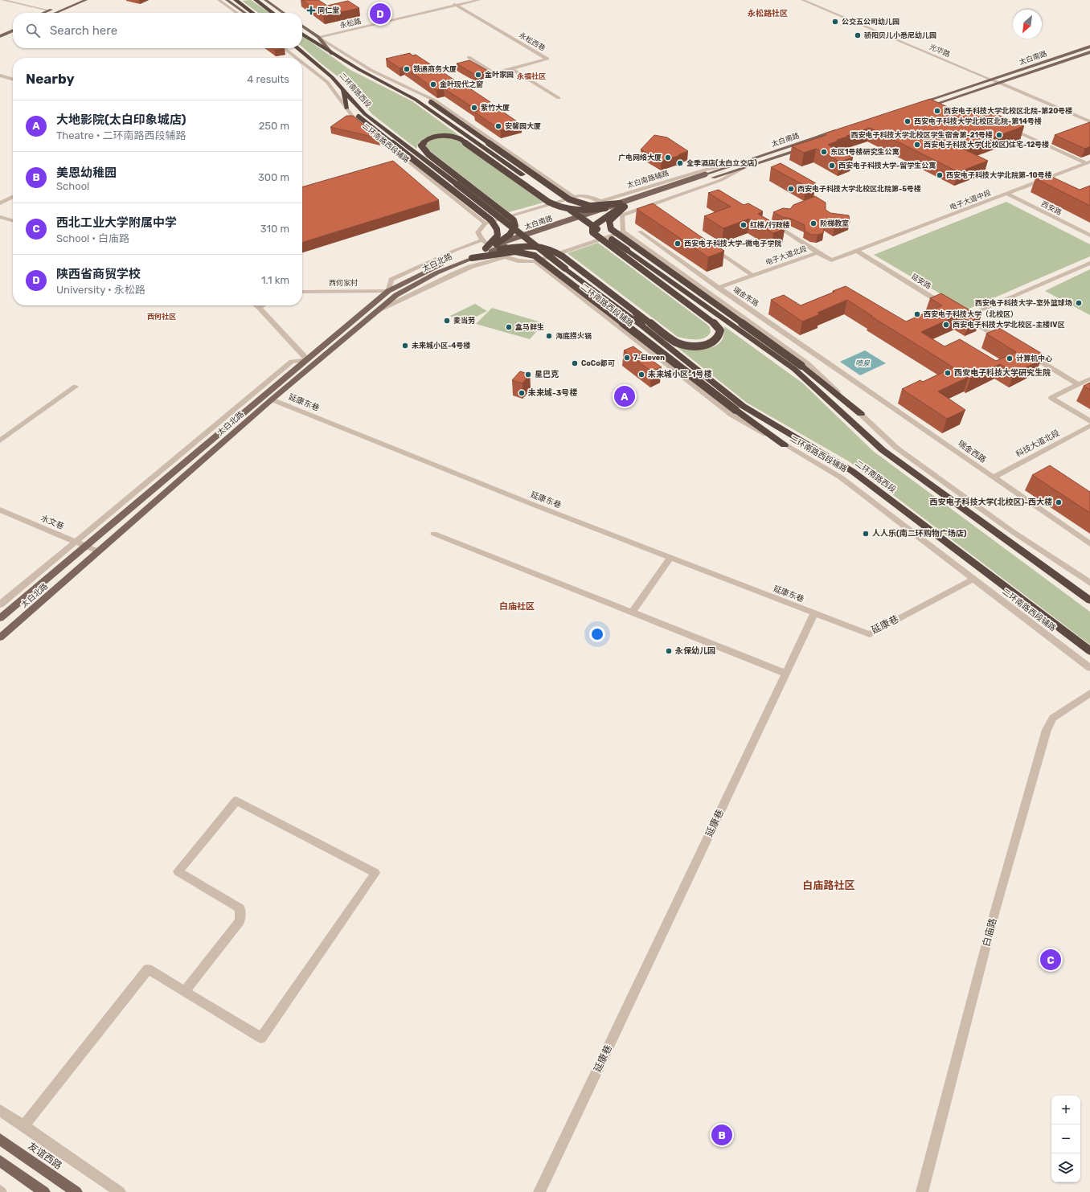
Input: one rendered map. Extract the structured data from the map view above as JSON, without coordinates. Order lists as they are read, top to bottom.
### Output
{
  "streets": {
    "highway": ["二环南路西段"],
    "main road": ["太白南路", "太白北路", "友谊西路"],
    "street": [
      "永松路",
      "永松西巷",
      "光华路",
      "二环南路西段辅路",
      "太白南路辅路",
      "电子大道中段",
      "西安路",
      "电子大道北段",
      "延安路",
      "西何家村",
      "瑞金东路",
      "延康东巷",
      "科技大道北段",
      "瑞金西路",
      "水文巷",
      "延康巷",
      "白庙路"
    ]
  },
  "crossings": [
    ["永松路", "永松西巷"],
    ["光华路", "太白南路"],
    ["太白南路", "太白南路辅路"],
    ["太白南路", "太白北路"],
    ["二环南路西段辅路", "延康巷"],
    ["电子大道中段", "西安路"],
    ["电子大道中段", "电子大道北段"],
    ["电子大道中段", "延安路"],
    ["电子大道北段", "延安路"],
    ["电子大道北段", "瑞金东路"],
    ["太白北路", "西何家村"],
    ["太白北路", "延康东巷"],
    ["太白北路", "水文巷"],
    ["瑞金东路", "瑞金西路"],
    ["延康东巷", "延康巷"],
    ["科技大道北段", "瑞金西路"]
  ],
  "districts": [
    "永松路社区",
    "永福社区",
    "西何社区",
    "白庙社区",
    "白庙路社区"
  ],
  "water": ["喷泉"],
  "places": {
    "health": ["同仁堂"],
    "other": [
      "公交五公司幼儿园",
      "骄阳贝儿小悉尼幼儿园",
      "铁通商务大厦",
      "金叶家园",
      "金叶现代之窗",
      "紫竹大厦",
      "西安电子科技大学北校区北院-第20号楼",
      "西安电子科技大学北校区北院-第14号楼",
      "安馨园大厦",
      "西安电子科技大学北校区学生宿舍第-21号楼",
      "西安电子科技大学(北校区)住宅-12号楼",
      "东区1号楼研究生公寓",
      "广电网络大厦",
      "全季酒店(太白立交店)",
      "西安电子科技大学-留学生公寓",
      "西安电子科技大学北院第-10号楼",
      "西安电子科技大学北校区北院第-5号楼",
      "阶梯教室",
      "红楼/行政楼",
      "西安电子科技大学-微电子学院",
      "西安电子科技大学-室外篮球场",
      "西安电子科技大学（北校区）",
      "麦当劳",
      "西安电子科技大学北校区-主楼IV区",
      "盒马鲜生",
      "海底捞火锅",
      "未来城小区-4号楼",
      "7-Eleven",
      "计算机中心",
      "CoCo都可",
      "西安电子科技大学研究生院",
      "星巴克",
      "未来城小区-1号楼",
      "未来城-3号楼",
      "西安电子科技大学(北校区)-西大楼",
      "人人乐(南二环购物广场店)",
      "永保幼儿园"
    ]
  },
  "north": "bottom left",
  "page": {
    "pins": [
      "D",
      "A",
      "C",
      "B"
    ],
    "search": "Search here",
    "heading": ["Nearby", "4 results"],
    "list": [
      {
        "mark": "A",
        "name": "大地影院(太白印象城店)",
        "note": "Theatre · 二环南路西段辅路",
        "value": "250 m"
      },
      {
        "mark": "B",
        "name": "美恩幼稚园",
        "note": "School",
        "value": "300 m"
      },
      {
        "mark": "C",
        "name": "西北工业大学附属中学",
        "note": "School · 白庙路",
        "value": "310 m"
      },
      {
        "mark": "D",
        "name": "陕西省商贸学校",
        "note": "University · 永松路",
        "value": "1.1 km"
      }
    ],
    "map_buttons": ["+", "−"]
  }
}
